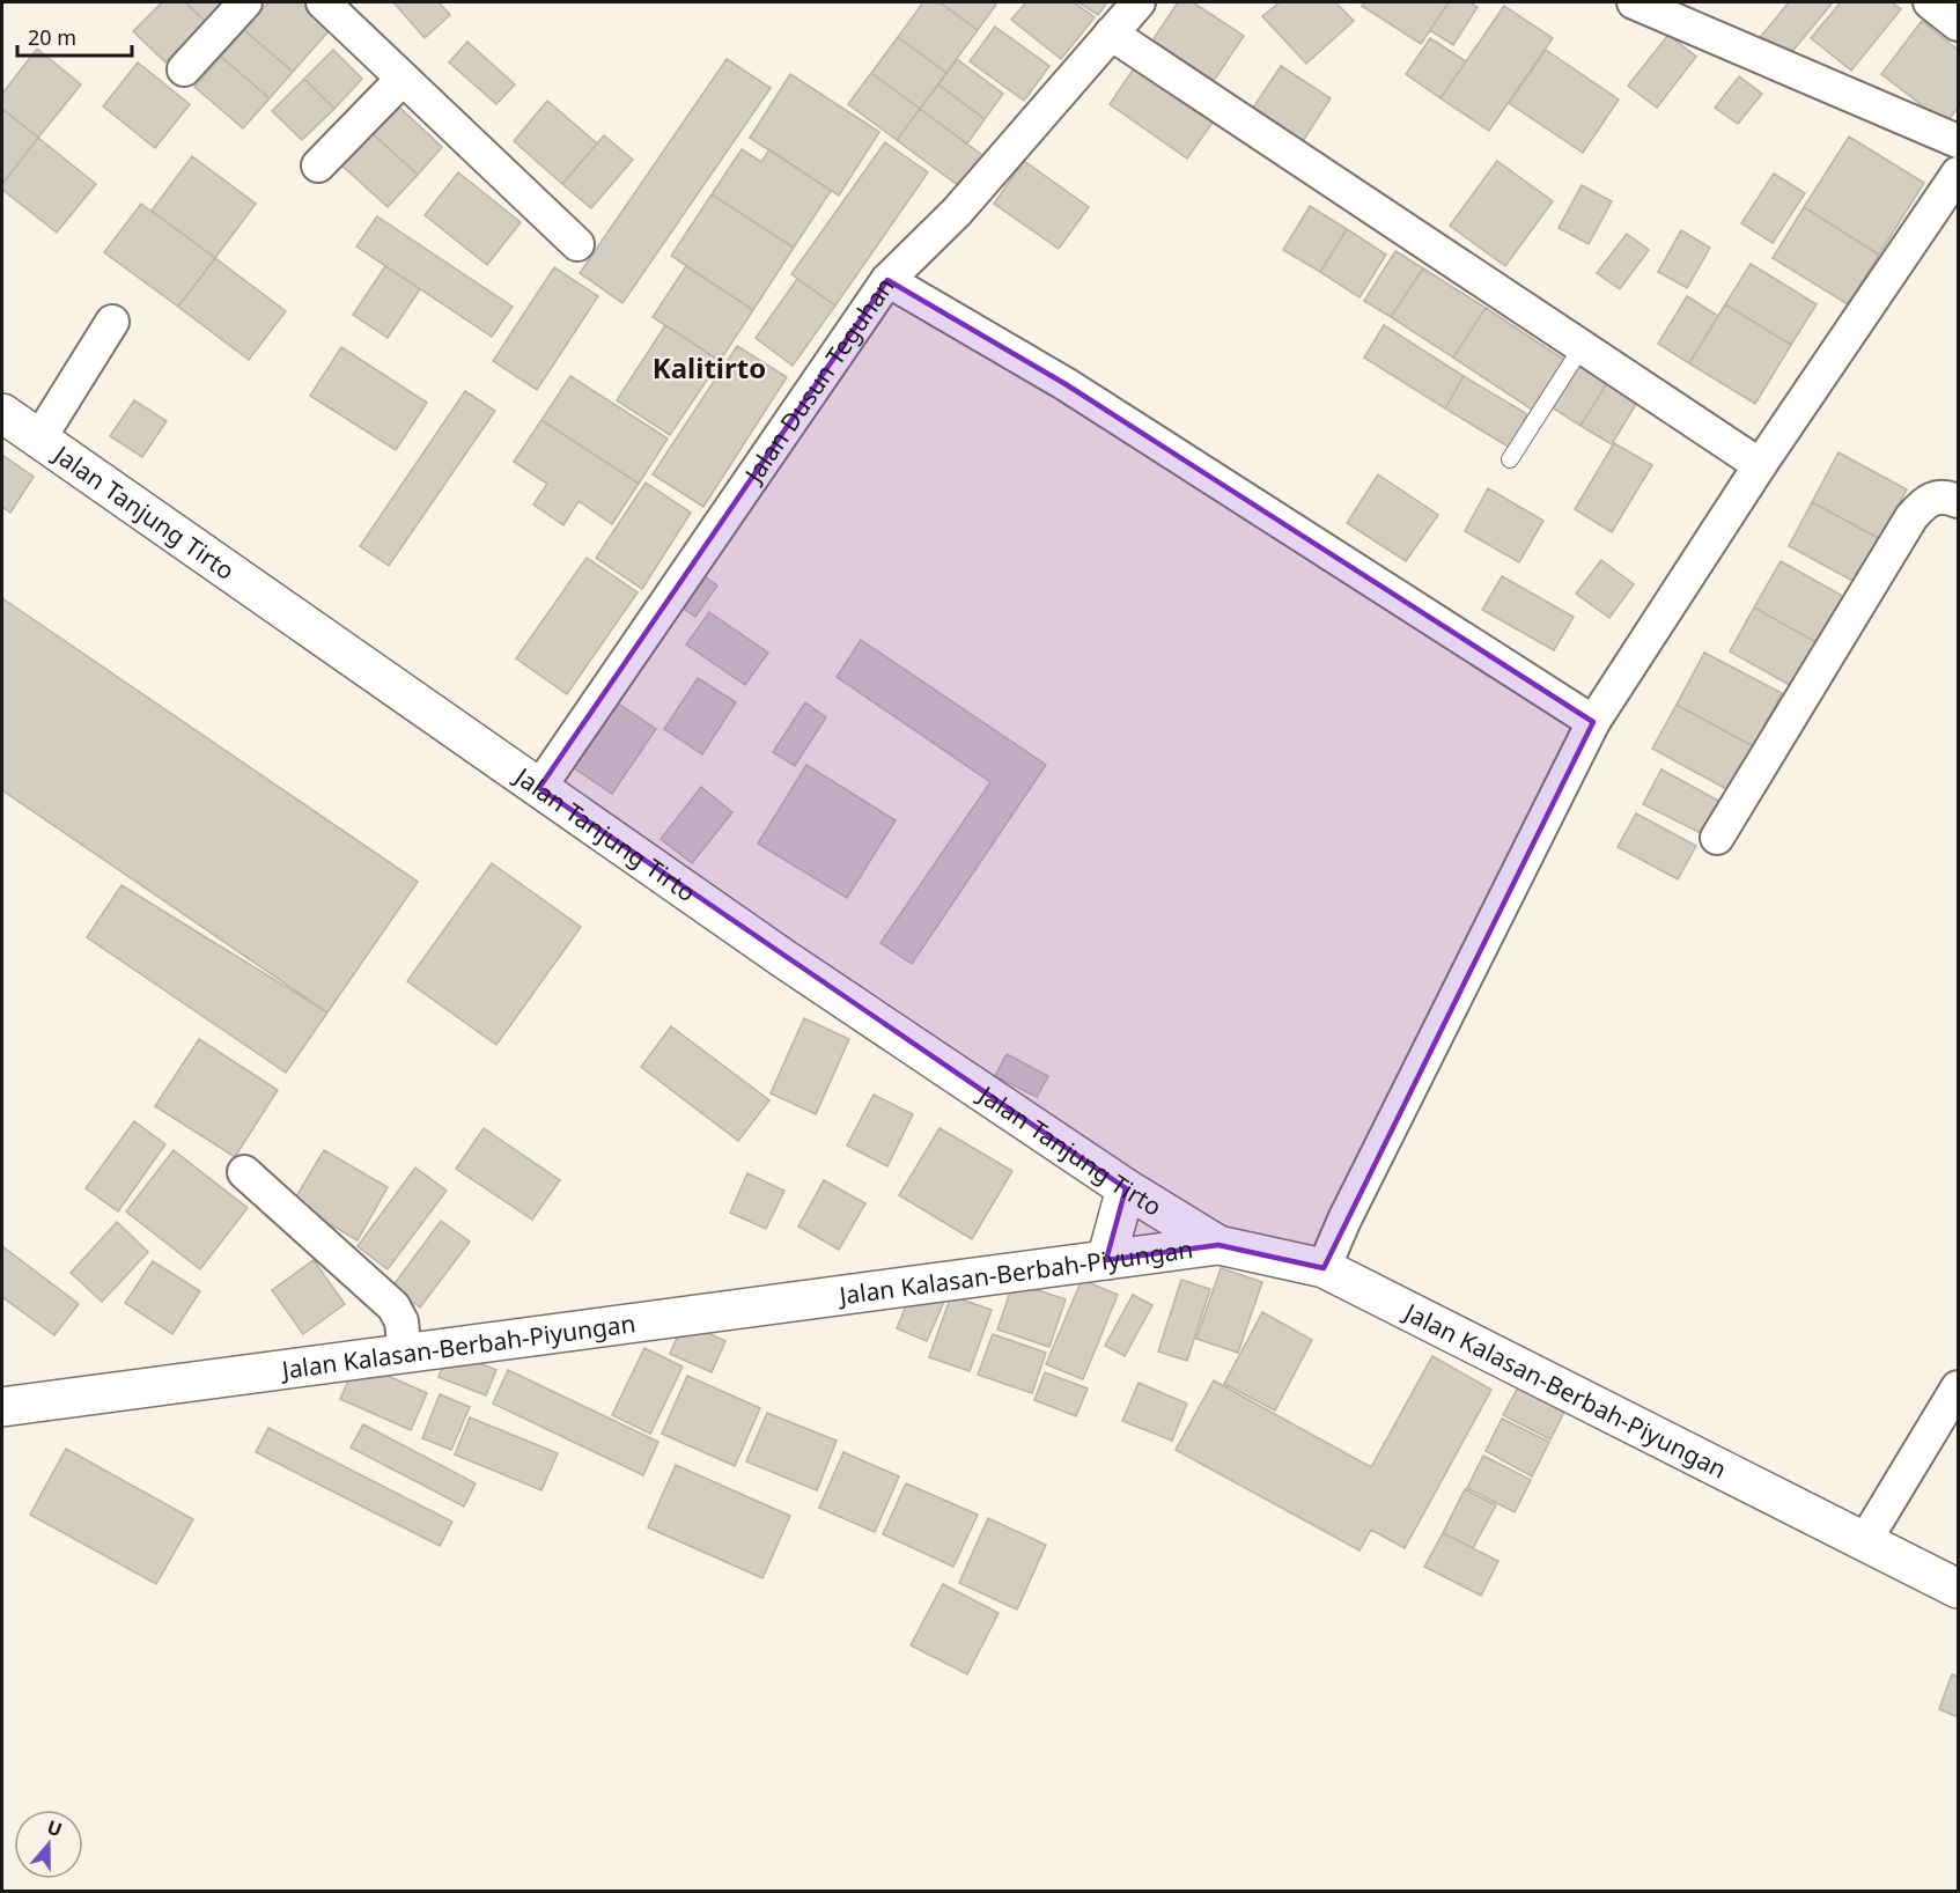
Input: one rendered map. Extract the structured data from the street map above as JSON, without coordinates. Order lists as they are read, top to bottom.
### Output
{
  "streets": {
    "street": ["Jalan Dusun Teguhan", "Jalan Tanjung Tirto", "Jalan Kalasan-Berbah-Piyungan"]
  },
  "crossings": [
    ["Jalan Dusun Teguhan", "Jalan Tanjung Tirto"],
    ["Jalan Tanjung Tirto", "Jalan Kalasan-Berbah-Piyungan"]
  ],
  "districts": ["Kalitirto"],
  "scale_bar": "20 m",
  "north": "top"
}
